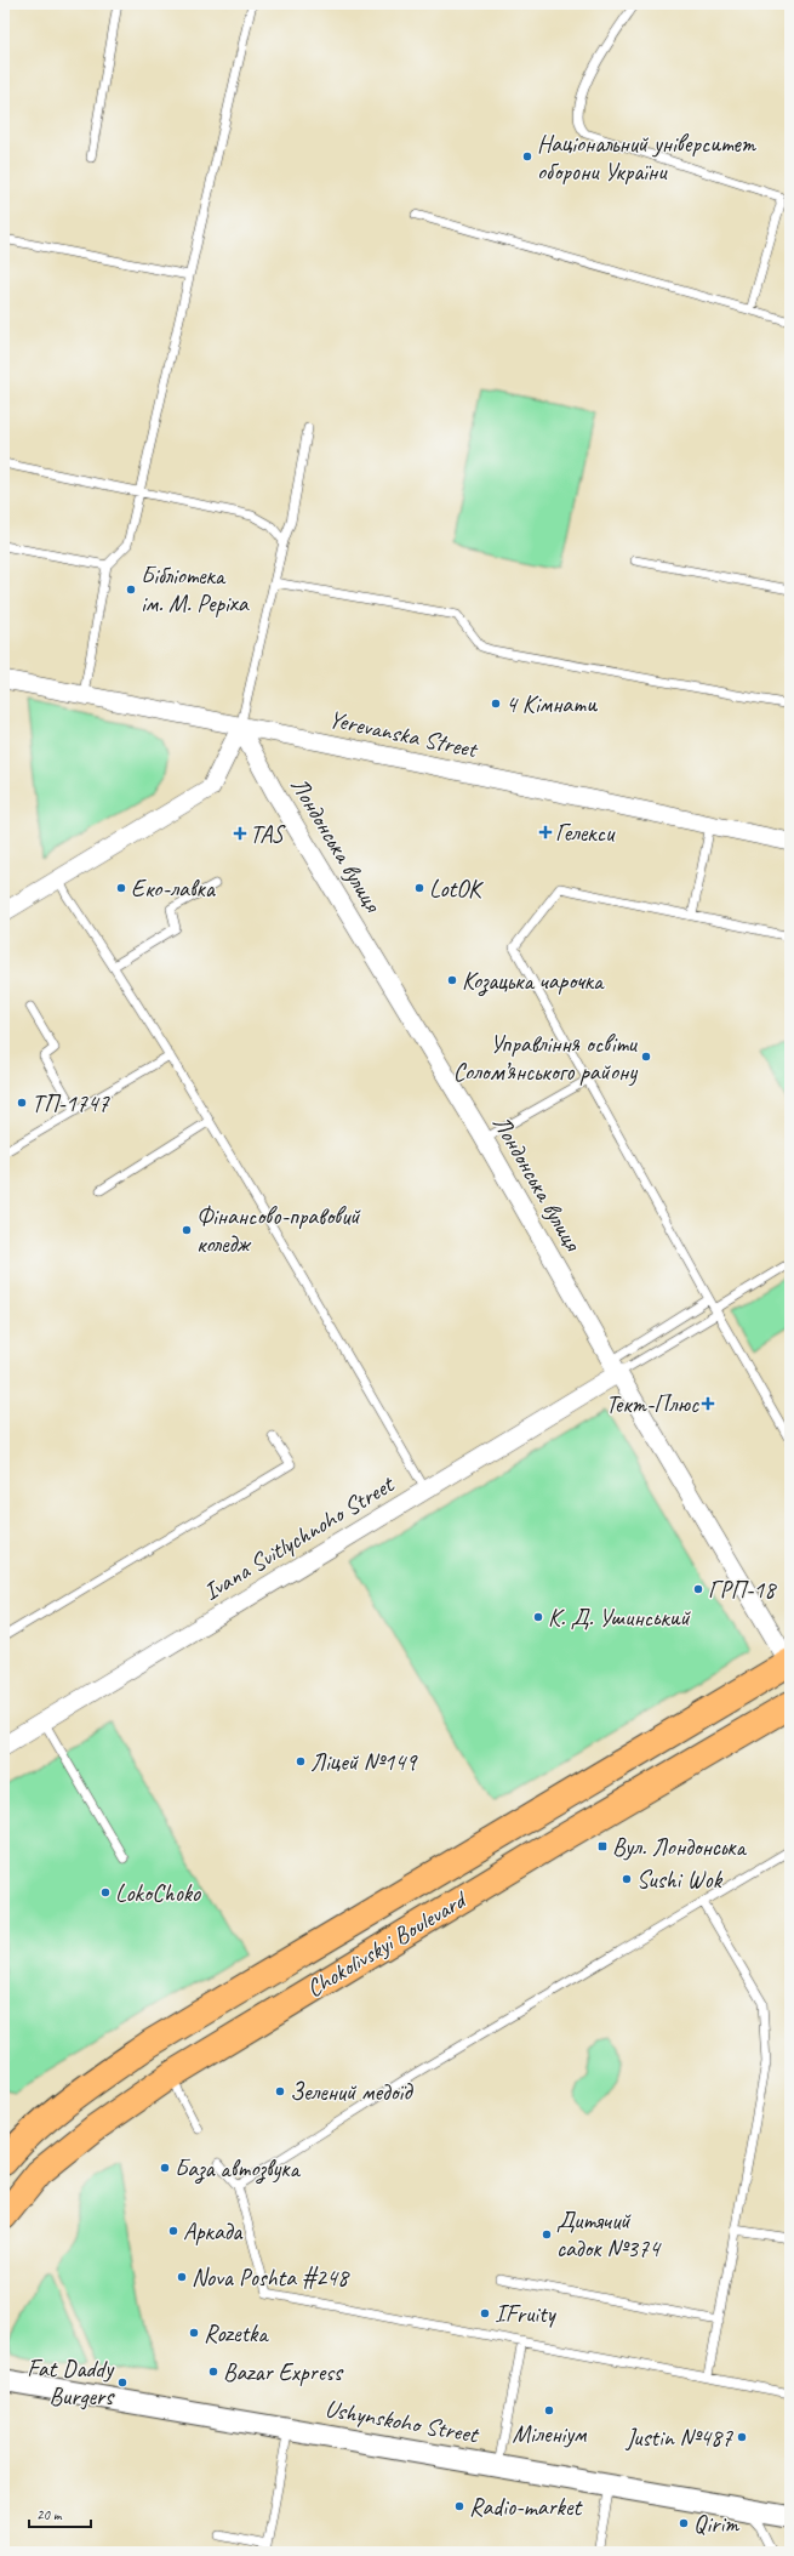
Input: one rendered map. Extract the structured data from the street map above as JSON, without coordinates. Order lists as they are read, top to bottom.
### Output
{
  "streets": {
    "main road": ["Chokolivskyi Boulevard"],
    "street": [
      "Yerevanska Street",
      "Лондонська вулиця",
      "Ivana Svitlychnoho Street",
      "Ushynskoho Street"
    ]
  },
  "crossings": [
    ["Yerevanska Street", "Лондонська вулиця"],
    ["Лондонська вулиця", "Ivana Svitlychnoho Street"],
    ["Лондонська вулиця", "Chokolivskyi Boulevard"]
  ],
  "places": {
    "other": [
      "Національний університет оборони України",
      "Бібліотека ім. М. Реріха",
      "4 Кімнати",
      "Еко-лавка",
      "LotOK",
      "Козацька чарочка",
      "Управління освіти Солом’янського району",
      "ТП-1747",
      "Фінансово-правовий коледж",
      "ГРП-18",
      "К. Д. Ушинський",
      "Ліцей №149",
      "Sushi Wok",
      "LokoChoko",
      "Зелений медоїд",
      "База автозвука",
      "Аркада",
      "Дитячий садок №374",
      "Nova Poshta #248",
      "IFruity",
      "Rozetka",
      "Bazar Express",
      "Fat Daddy Burgers",
      "Міленіум",
      "Justin №487",
      "Radio-market",
      "Qirim"
    ],
    "health": ["Гелекси", "TAS", "Тект-Плюс"],
    "transit": ["Вул. Лондонська"]
  },
  "scale_bar": "20 m"
}
